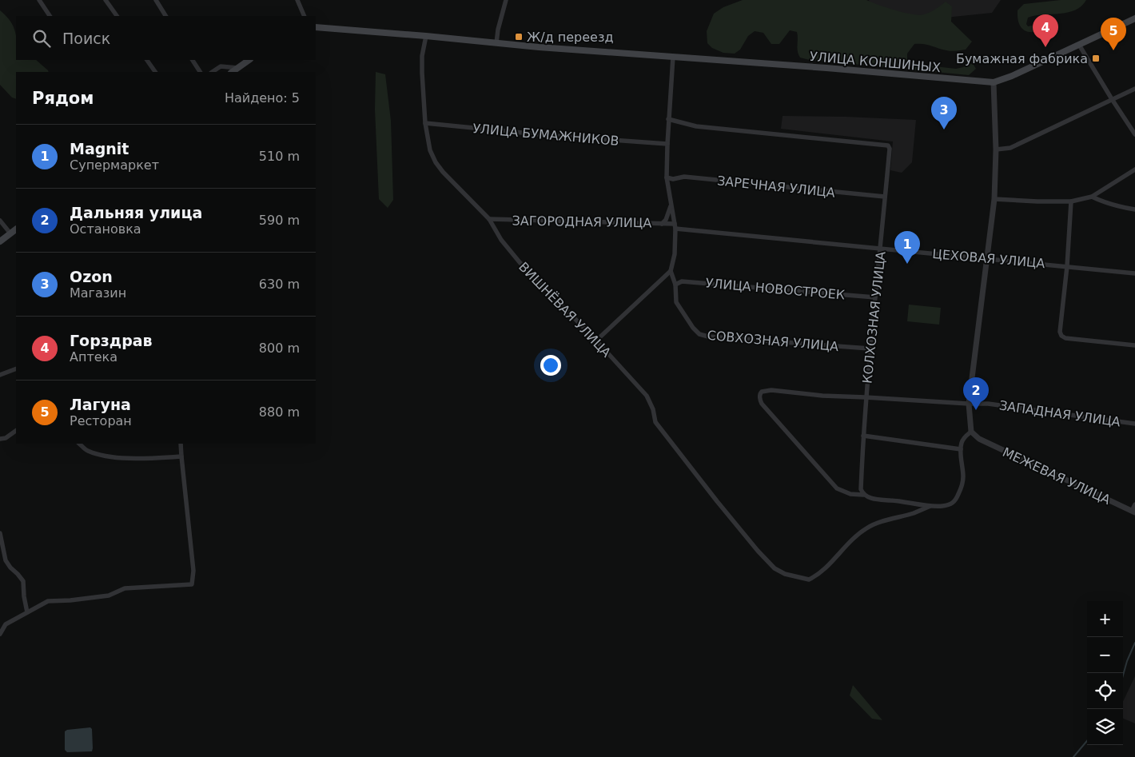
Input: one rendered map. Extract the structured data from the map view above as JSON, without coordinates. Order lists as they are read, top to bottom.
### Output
{
  "streets": {
    "main road": ["УЛИЦА КОНШИНЫХ"],
    "street": [
      "УЛИЦА БУМАЖНИКОВ",
      "ЗАРЕЧНАЯ УЛИЦА",
      "ЗАГОРОДНАЯ УЛИЦА",
      "ЦЕХОВАЯ УЛИЦА",
      "УЛИЦА НОВОСТРОЕК",
      "ВИШНЁВАЯ УЛИЦА",
      "КОЛХОЗНАЯ УЛИЦА",
      "СОВХОЗНАЯ УЛИЦА",
      "ЗАПАДНАЯ УЛИЦА",
      "МЕЖЕВАЯ УЛИЦА"
    ]
  },
  "crossings": [
    ["УЛИЦА КОНШИНЫХ", "ВИШНЁВАЯ УЛИЦА"],
    ["УЛИЦА БУМАЖНИКОВ", "ВИШНЁВАЯ УЛИЦА"],
    ["ЗАРЕЧНАЯ УЛИЦА", "КОЛХОЗНАЯ УЛИЦА"],
    ["ЗАГОРОДНАЯ УЛИЦА", "ЦЕХОВАЯ УЛИЦА"],
    ["ЗАГОРОДНАЯ УЛИЦА", "ВИШНЁВАЯ УЛИЦА"],
    ["ЦЕХОВАЯ УЛИЦА", "КОЛХОЗНАЯ УЛИЦА"],
    ["УЛИЦА НОВОСТРОЕК", "КОЛХОЗНАЯ УЛИЦА"],
    ["УЛИЦА НОВОСТРОЕК", "СОВХОЗНАЯ УЛИЦА"],
    ["КОЛХОЗНАЯ УЛИЦА", "СОВХОЗНАЯ УЛИЦА"],
    ["КОЛХОЗНАЯ УЛИЦА", "ЗАПАДНАЯ УЛИЦА"]
  ],
  "places": {
    "transit": ["Ж/д переезд", "Бумажная фабрика"]
  },
  "page": {
    "pins": [
      "4",
      "5",
      "3",
      "1",
      "2"
    ],
    "search": "Поиск",
    "heading": ["Рядом", "Найдено: 5"],
    "list": [
      {
        "mark": "1",
        "name": "Magnit",
        "note": "Супермаркет",
        "value": "510 m"
      },
      {
        "mark": "2",
        "name": "Дальняя улица",
        "note": "Остановка",
        "value": "590 m"
      },
      {
        "mark": "3",
        "name": "Ozon",
        "note": "Магазин",
        "value": "630 m"
      },
      {
        "mark": "4",
        "name": "Горздрав",
        "note": "Аптека",
        "value": "800 m"
      },
      {
        "mark": "5",
        "name": "Лагуна",
        "note": "Ресторан",
        "value": "880 m"
      }
    ],
    "map_buttons": ["+", "−"]
  }
}
